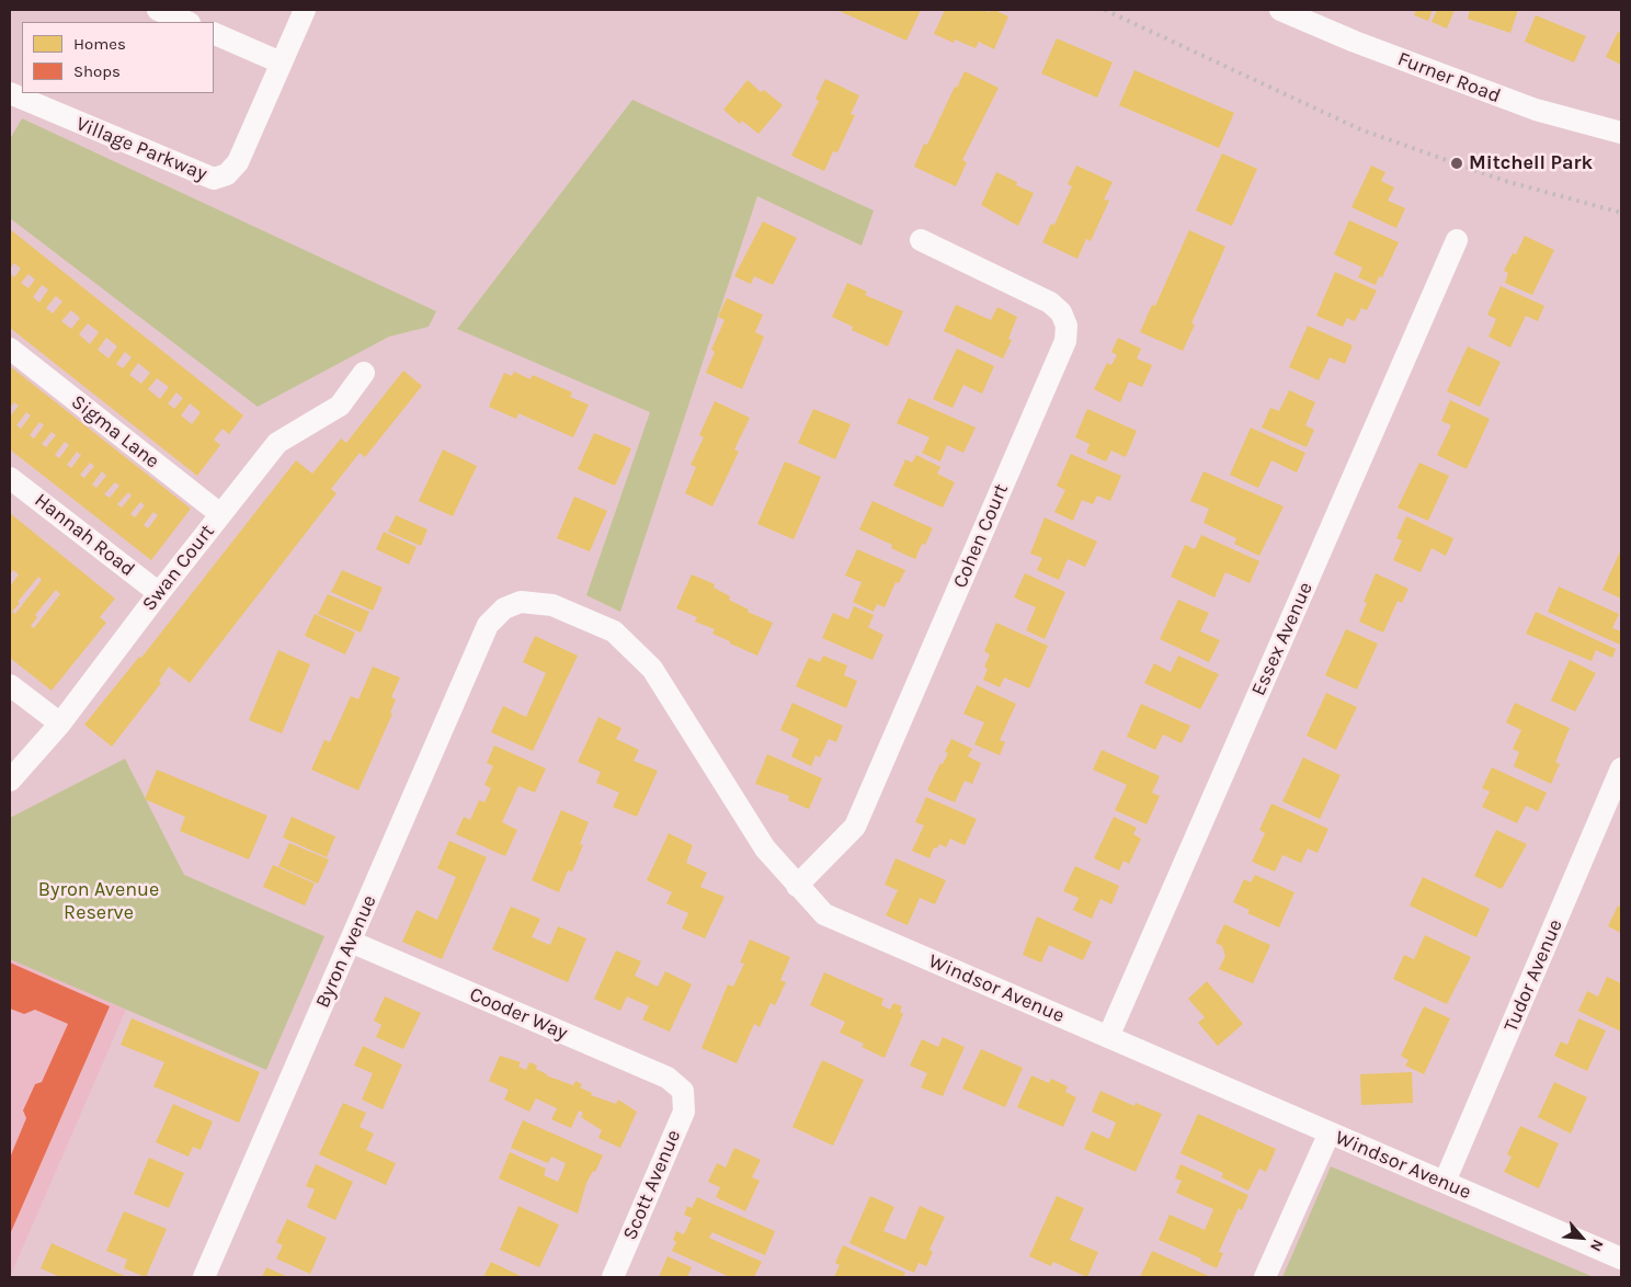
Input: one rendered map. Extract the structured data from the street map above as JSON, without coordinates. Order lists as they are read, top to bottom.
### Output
{
  "streets": {
    "street": [
      "Furner Road",
      "Village Parkway",
      "Sigma Lane",
      "Hannah Road",
      "Cohen Court",
      "Swan Court",
      "Essex Avenue",
      "Byron Avenue",
      "Tudor Avenue",
      "Windsor Avenue",
      "Cooder Way",
      "Scott Avenue"
    ]
  },
  "crossings": [
    ["Sigma Lane", "Swan Court"],
    ["Hannah Road", "Swan Court"],
    ["Cohen Court", "Windsor Avenue"],
    ["Essex Avenue", "Windsor Avenue"],
    ["Byron Avenue", "Windsor Avenue"],
    ["Byron Avenue", "Cooder Way"],
    ["Tudor Avenue", "Windsor Avenue"],
    ["Cooder Way", "Scott Avenue"]
  ],
  "parks": ["Byron Avenue Reserve"],
  "places": ["Mitchell Park"],
  "legend": ["Homes", "Shops"],
  "north": "bottom right"
}
